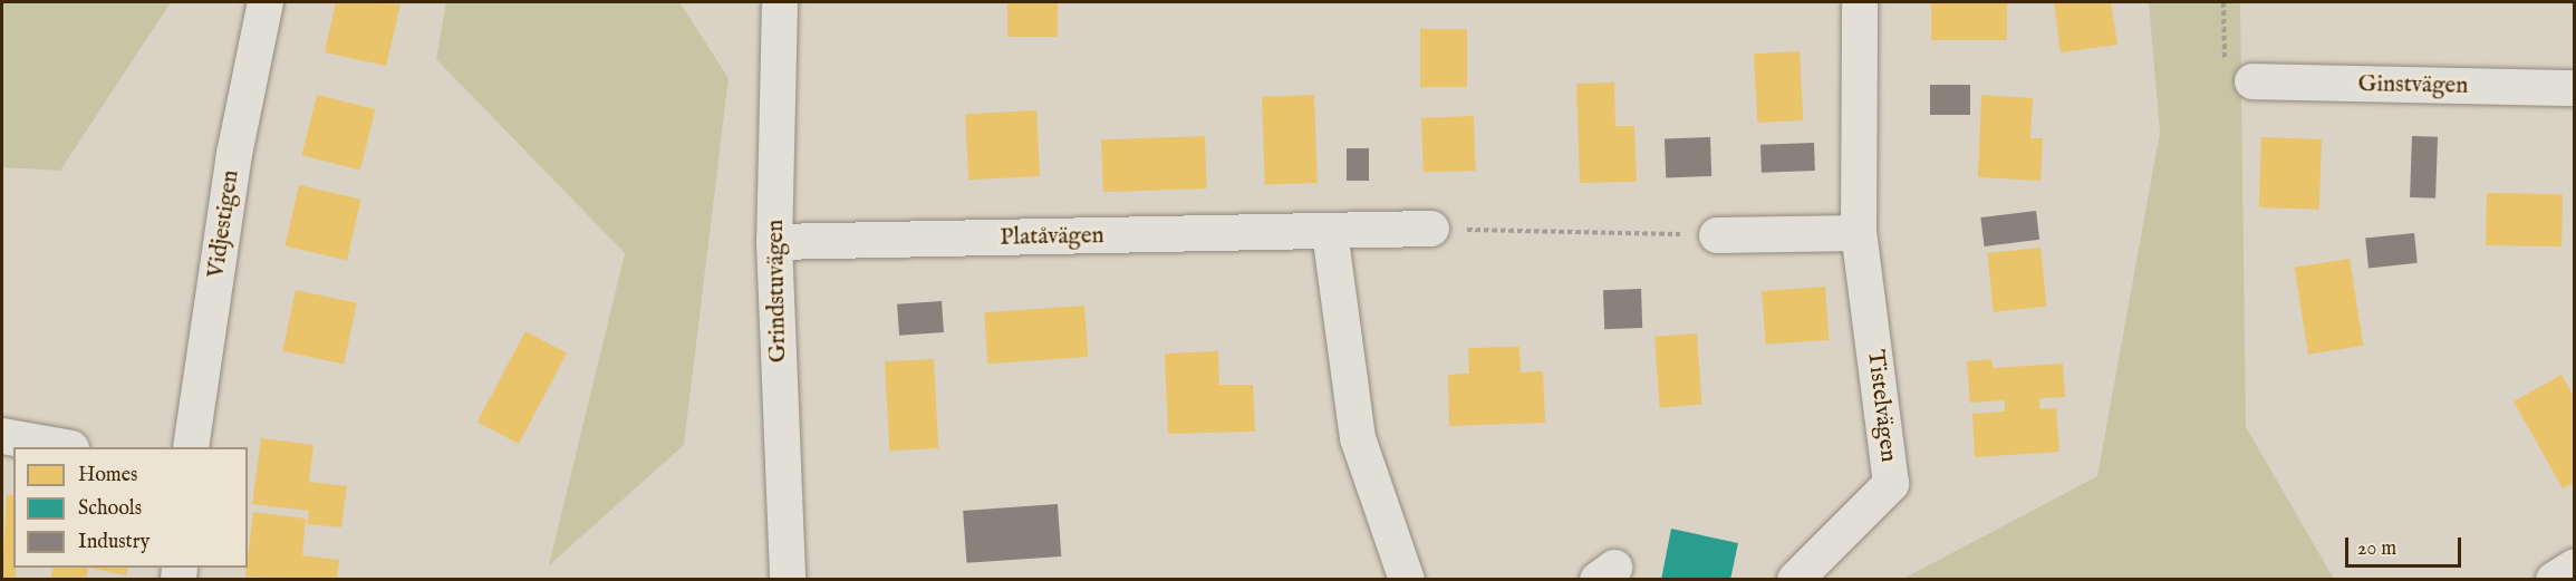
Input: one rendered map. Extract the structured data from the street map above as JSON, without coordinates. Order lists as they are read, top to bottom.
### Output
{
  "streets": {
    "street": [
      "Ginstvägen",
      "Vidjestigen",
      "Platåvägen",
      "Grindstuvägen",
      "Tistelvägen"
    ]
  },
  "crossings": [
    ["Platåvägen", "Grindstuvägen"]
  ],
  "legend": ["Homes", "Schools", "Industry"],
  "scale_bar": "20 m"
}
